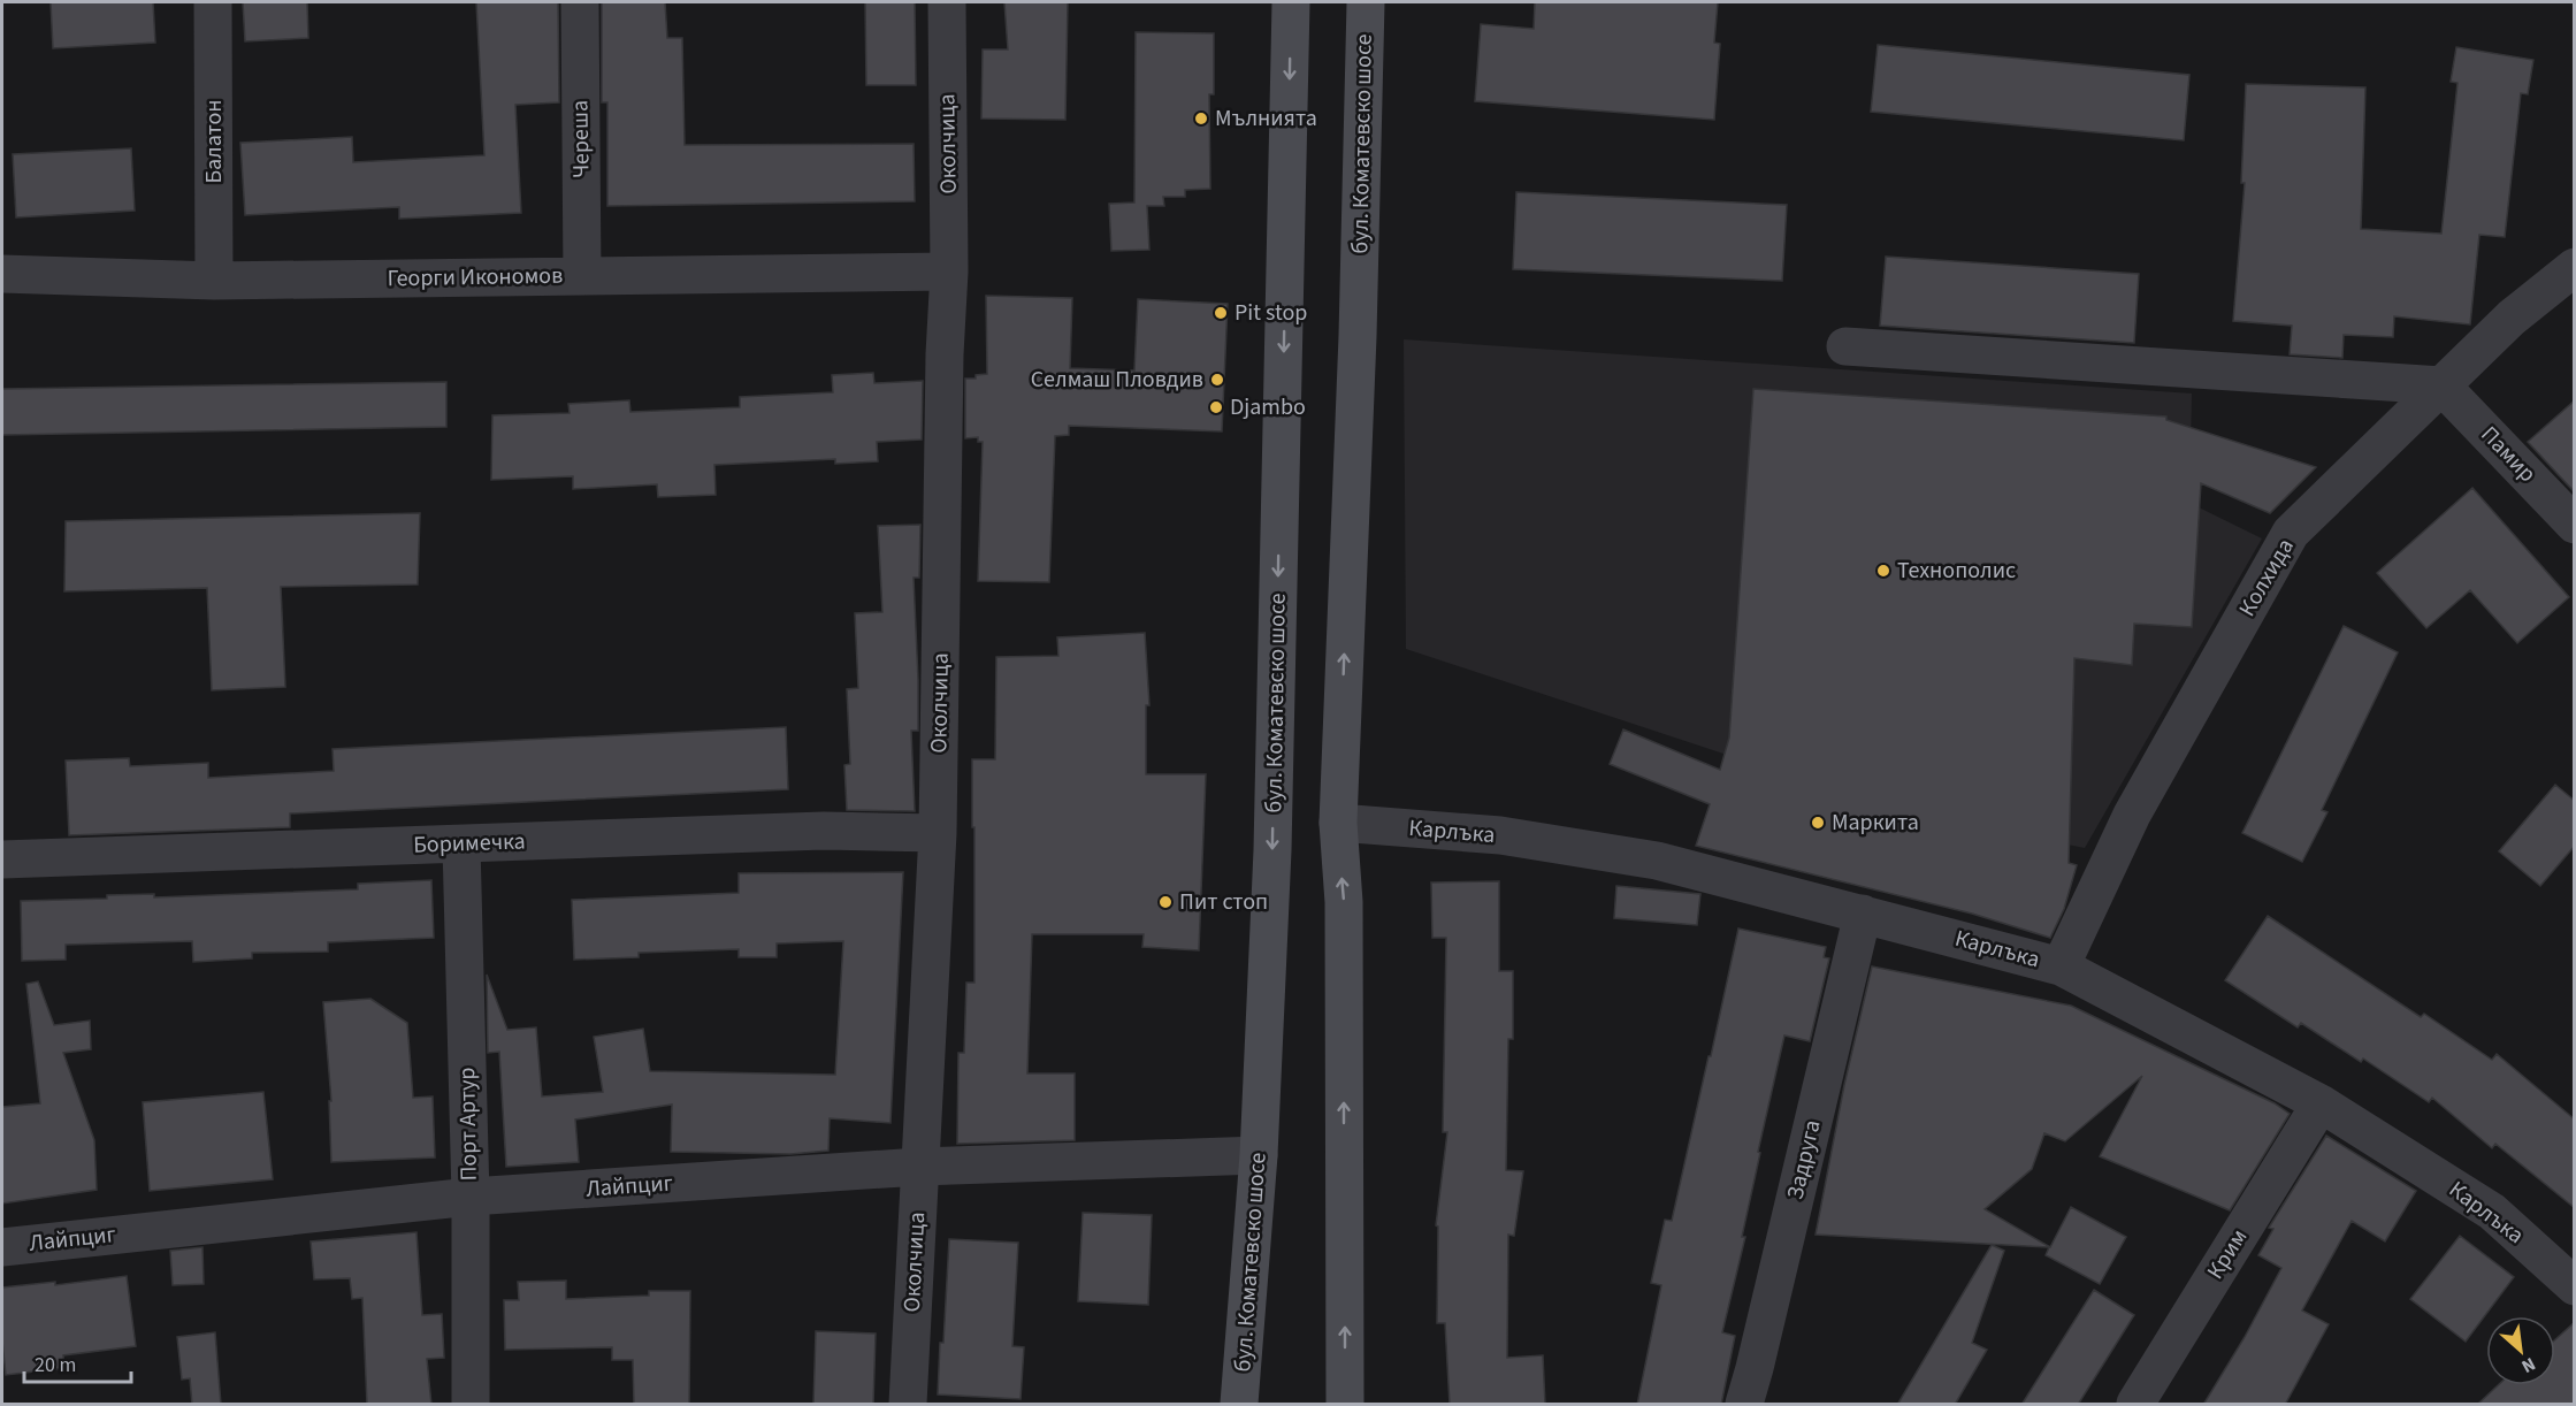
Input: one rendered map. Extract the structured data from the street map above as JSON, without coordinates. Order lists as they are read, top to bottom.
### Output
{
  "streets": {
    "main road": ["бул. Коматевско шосе"],
    "street": [
      "Череша",
      "Балатон",
      "Околчица",
      "Георги Икономов",
      "Памир",
      "Колхида",
      "Карлъка",
      "Боримечка",
      "Порт Артур",
      "Задруга",
      "Лайпциг",
      "Крим"
    ]
  },
  "crossings": [
    ["Череша", "Георги Икономов"],
    ["Балатон", "Георги Икономов"],
    ["Околчица", "Георги Икономов"],
    ["Околчица", "Боримечка"],
    ["Околчица", "Лайпциг"],
    ["бул. Коматевско шосе", "Карлъка"],
    ["бул. Коматевско шосе", "Лайпциг"],
    ["Памир", "Колхида"],
    ["Колхида", "Карлъка"],
    ["Карлъка", "Задруга"],
    ["Карлъка", "Крим"],
    ["Боримечка", "Порт Артур"],
    ["Порт Артур", "Лайпциг"]
  ],
  "places": [
    "Мълнията",
    "Pit stop",
    "Селмаш Пловдив",
    "Djambo",
    "Технополис",
    "Маркита",
    "Пит стоп"
  ],
  "scale_bar": "20 m",
  "north": "bottom right"
}
